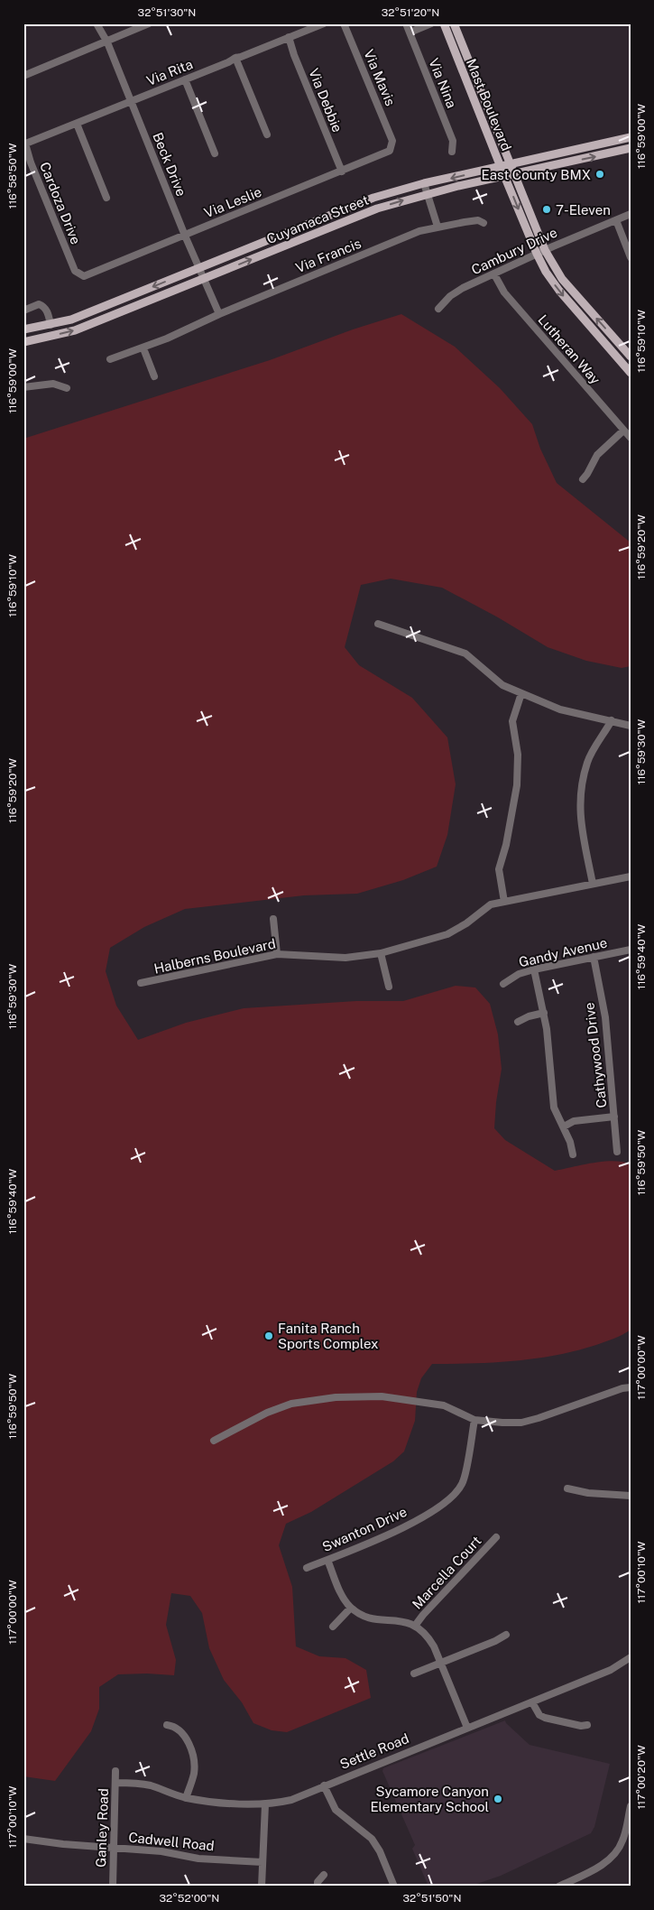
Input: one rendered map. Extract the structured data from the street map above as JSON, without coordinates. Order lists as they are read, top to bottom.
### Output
{
  "streets": {
    "main road": ["Mast Boulevard", "Cuyamaca Street"],
    "street": [
      "Via Rita",
      "Via Mavis",
      "Via Nina",
      "Via Debbie",
      "Beck Drive",
      "Via Leslie",
      "Cardoza Drive",
      "Cambury Drive",
      "Via Francis",
      "Lutheran Way",
      "Gandy Avenue",
      "Halberns Boulevard",
      "Cathywood Drive",
      "Swanton Drive",
      "Marcella Court",
      "Settle Road",
      "Ganley Road",
      "Cadwell Road"
    ]
  },
  "crossings": [
    ["Via Rita", "Via Debbie"],
    ["Via Rita", "Beck Drive"],
    ["Via Rita", "Cardoza Drive"],
    ["Via Mavis", "Via Leslie"],
    ["Via Debbie", "Via Leslie"],
    ["Mast Boulevard", "Cuyamaca Street"],
    ["Mast Boulevard", "Cambury Drive"],
    ["Beck Drive", "Via Leslie"],
    ["Beck Drive", "Cuyamaca Street"],
    ["Beck Drive", "Via Francis"],
    ["Via Leslie", "Cardoza Drive"],
    ["Cambury Drive", "Lutheran Way"],
    ["Gandy Avenue", "Cathywood Drive"],
    ["Settle Road", "Ganley Road"],
    ["Ganley Road", "Cadwell Road"]
  ],
  "places": [
    "East County BMX",
    "7-Eleven",
    "Fanita Ranch Sports Complex",
    "Sycamore Canyon Elementary School"
  ],
  "coordinates": [
    "32°51'30\"N",
    "32°51'20\"N",
    "116°59'00\"W",
    "116°58'50\"W",
    "116°59'10\"W",
    "116°59'20\"W",
    "116°59'30\"W",
    "116°59'40\"W",
    "116°59'50\"W",
    "117°00'00\"W",
    "117°00'10\"W",
    "117°00'20\"W",
    "32°52'00\"N",
    "32°51'50\"N"
  ]
}
